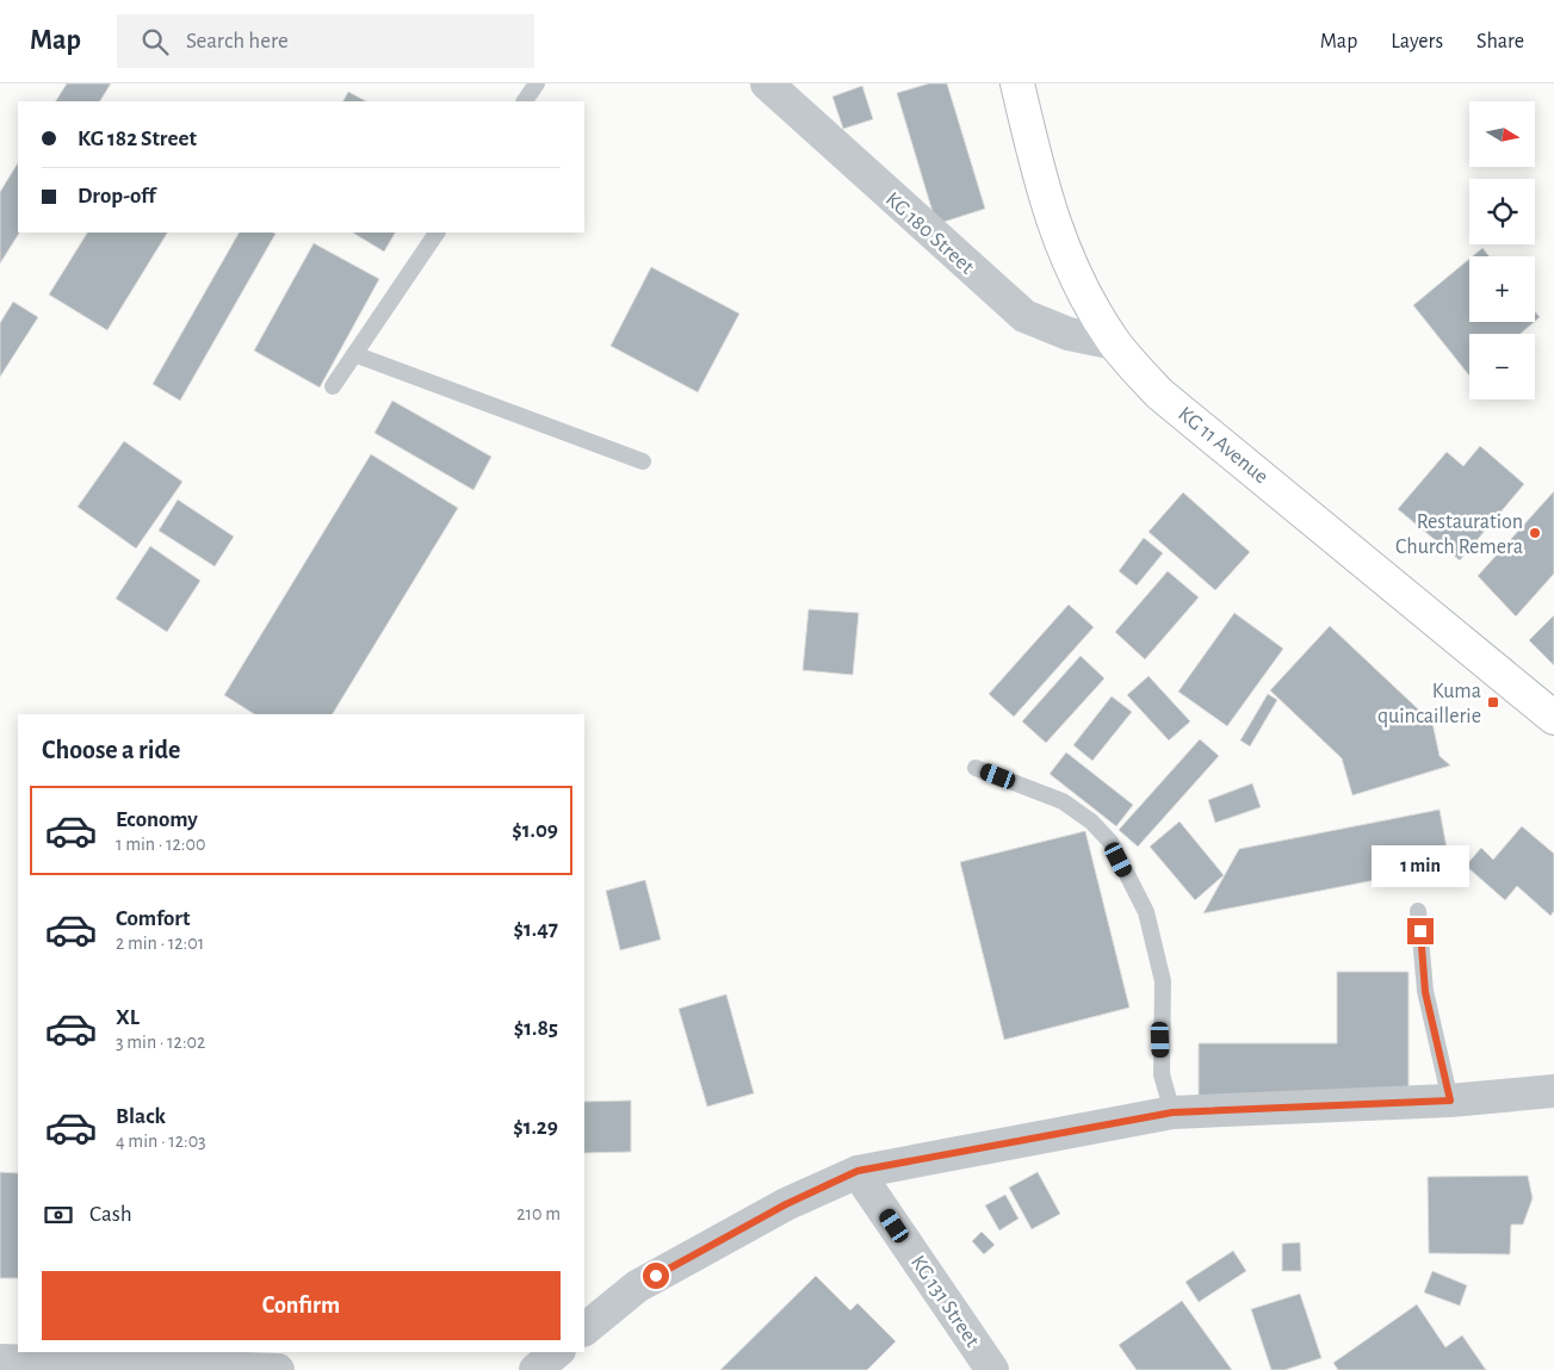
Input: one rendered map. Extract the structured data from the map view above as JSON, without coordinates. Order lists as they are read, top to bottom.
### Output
{
  "streets": {
    "main road": ["KG 11 Avenue"],
    "street": ["KG 180 Street", "KG 131 Street"]
  },
  "crossings": [
    ["KG 180 Street", "KG 11 Avenue"]
  ],
  "places": {
    "other": ["Restauration Church Remera"],
    "transit": ["Kuma quincaillerie"]
  },
  "north": "right",
  "page": {
    "header": "Map",
    "search": "Search here",
    "nav": ["Map", "Layers", "Share"],
    "map_buttons": ["+", "−"],
    "banner": ["KG 182 Street", "Drop-off"],
    "heading": "Choose a ride",
    "list": [
      {
        "name": "Economy",
        "note": "1 min · 12:00",
        "value": "$1.09"
      },
      {
        "name": "Comfort",
        "note": "2 min · 12:01",
        "value": "$1.47"
      },
      {
        "name": "XL",
        "note": "3 min · 12:02",
        "value": "$1.85"
      },
      {
        "name": "Black",
        "note": "4 min · 12:03",
        "value": "$1.29"
      }
    ],
    "bubble": "1 min",
    "pay": ["Cash", "210 m"],
    "buttons": "Confirm"
  }
}
